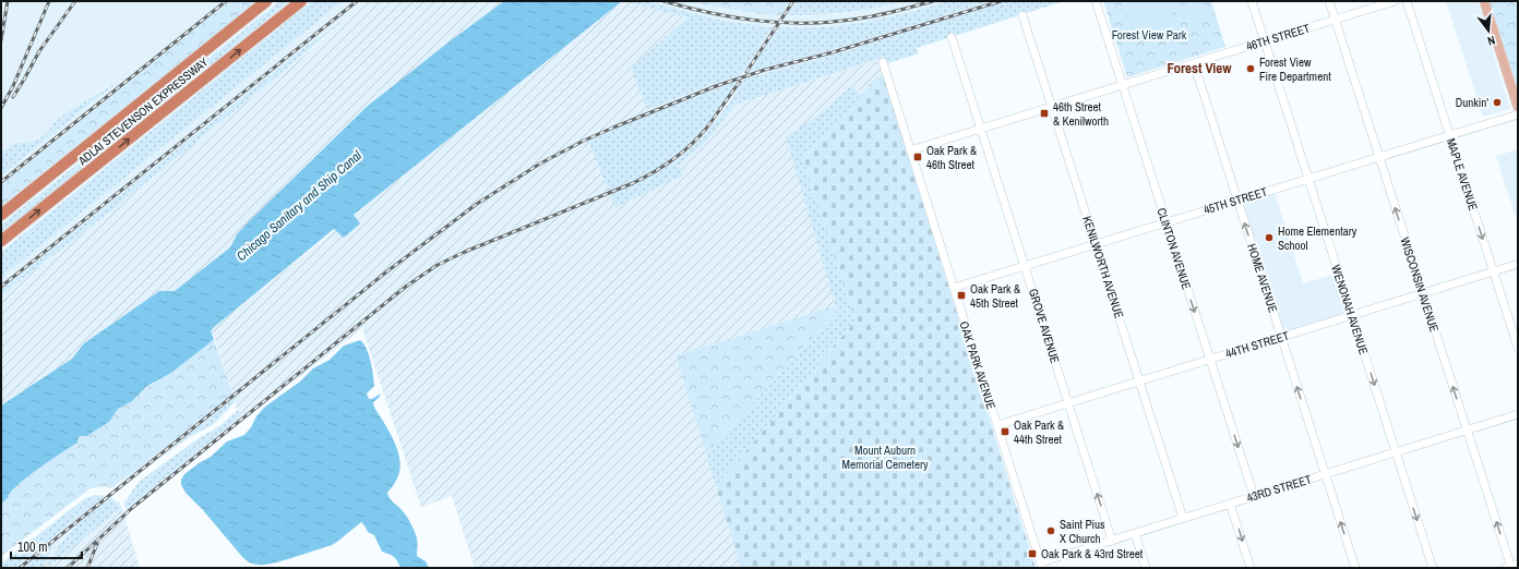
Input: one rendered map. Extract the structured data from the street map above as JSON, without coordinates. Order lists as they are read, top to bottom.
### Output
{
  "streets": {
    "highway": ["ADLAI STEVENSON EXPRESSWAY"],
    "street": [
      "46TH STREET",
      "MAPLE AVENUE",
      "45TH STREET",
      "CLINTON AVENUE",
      "KENILWORTH AVENUE",
      "HOME AVENUE",
      "WISCONSIN AVENUE",
      "WENONAH AVENUE",
      "GROVE AVENUE",
      "44TH STREET",
      "OAK PARK AVENUE",
      "43RD STREET"
    ]
  },
  "crossings": [
    ["46TH STREET", "CLINTON AVENUE"],
    ["46TH STREET", "KENILWORTH AVENUE"],
    ["46TH STREET", "HOME AVENUE"],
    ["46TH STREET", "WISCONSIN AVENUE"],
    ["46TH STREET", "WENONAH AVENUE"],
    ["46TH STREET", "GROVE AVENUE"],
    ["46TH STREET", "OAK PARK AVENUE"],
    ["MAPLE AVENUE", "45TH STREET"],
    ["MAPLE AVENUE", "44TH STREET"],
    ["45TH STREET", "CLINTON AVENUE"],
    ["45TH STREET", "KENILWORTH AVENUE"],
    ["45TH STREET", "HOME AVENUE"],
    ["45TH STREET", "WISCONSIN AVENUE"],
    ["45TH STREET", "WENONAH AVENUE"],
    ["45TH STREET", "GROVE AVENUE"],
    ["45TH STREET", "OAK PARK AVENUE"],
    ["CLINTON AVENUE", "44TH STREET"],
    ["CLINTON AVENUE", "43RD STREET"],
    ["KENILWORTH AVENUE", "44TH STREET"],
    ["KENILWORTH AVENUE", "43RD STREET"],
    ["HOME AVENUE", "44TH STREET"],
    ["HOME AVENUE", "43RD STREET"],
    ["WISCONSIN AVENUE", "44TH STREET"],
    ["WISCONSIN AVENUE", "43RD STREET"],
    ["WENONAH AVENUE", "44TH STREET"],
    ["WENONAH AVENUE", "43RD STREET"],
    ["GROVE AVENUE", "44TH STREET"],
    ["GROVE AVENUE", "43RD STREET"],
    ["44TH STREET", "OAK PARK AVENUE"],
    ["OAK PARK AVENUE", "43RD STREET"]
  ],
  "one_way": [
    "MAPLE AVENUE",
    "CLINTON AVENUE",
    "HOME AVENUE",
    "WISCONSIN AVENUE",
    "WENONAH AVENUE"
  ],
  "districts": ["Forest View"],
  "water": ["Chicago Sanitary and Ship Canal"],
  "parks": ["Forest View Park", "Mount Auburn Memorial Cemetery"],
  "places": {
    "other": [
      "Forest View Fire Department",
      "Dunkin'",
      "Home Elementary School",
      "Saint Pius X Church"
    ],
    "transit": [
      "46th Street & Kenilworth",
      "Oak Park & 46th Street",
      "Oak Park & 45th Street",
      "Oak Park & 44th Street",
      "Oak Park & 43rd Street"
    ]
  },
  "scale_bar": "100 m",
  "north": "bottom"
}
